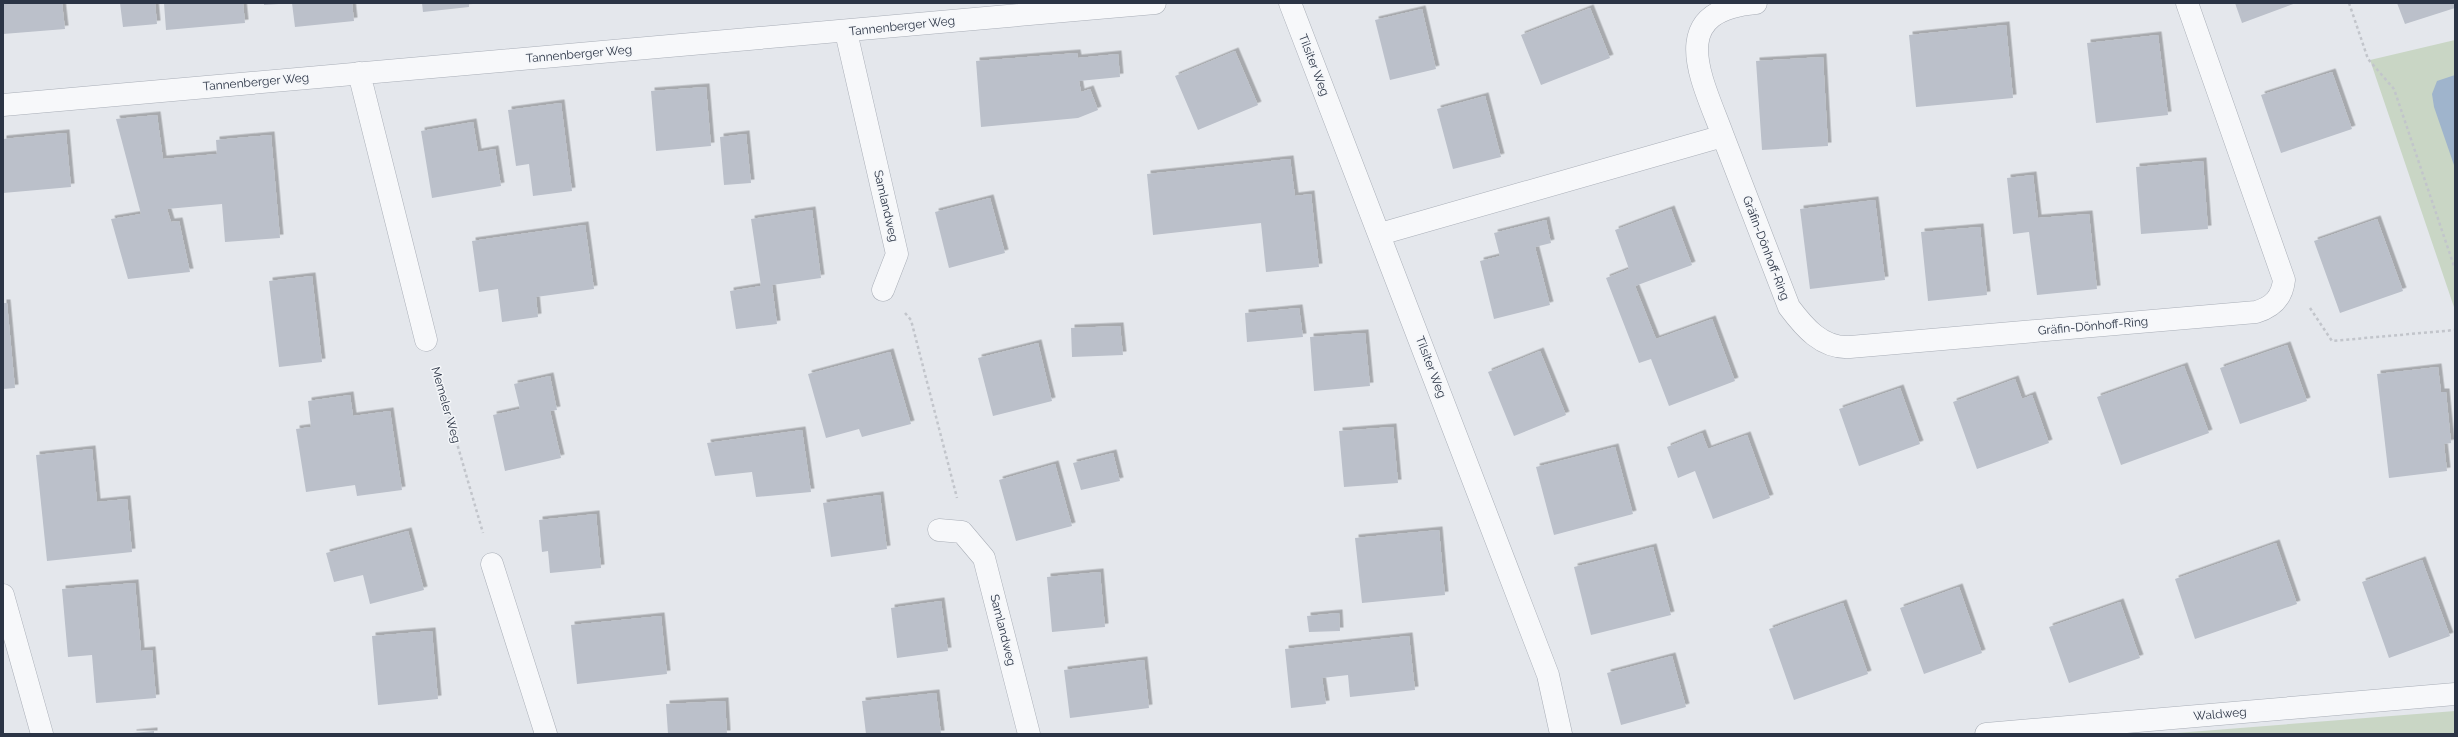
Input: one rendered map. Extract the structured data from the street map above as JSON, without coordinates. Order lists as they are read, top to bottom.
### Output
{
  "streets": {
    "street": [
      "Tannenberger Weg",
      "Tilsiter Weg",
      "Samlandweg",
      "Gräfin-Dönhoff-Ring",
      "Waldweg"
    ],
    "path": ["Memeler Weg"]
  },
  "crossings": [
    ["Tannenberger Weg", "Samlandweg"]
  ]
}
